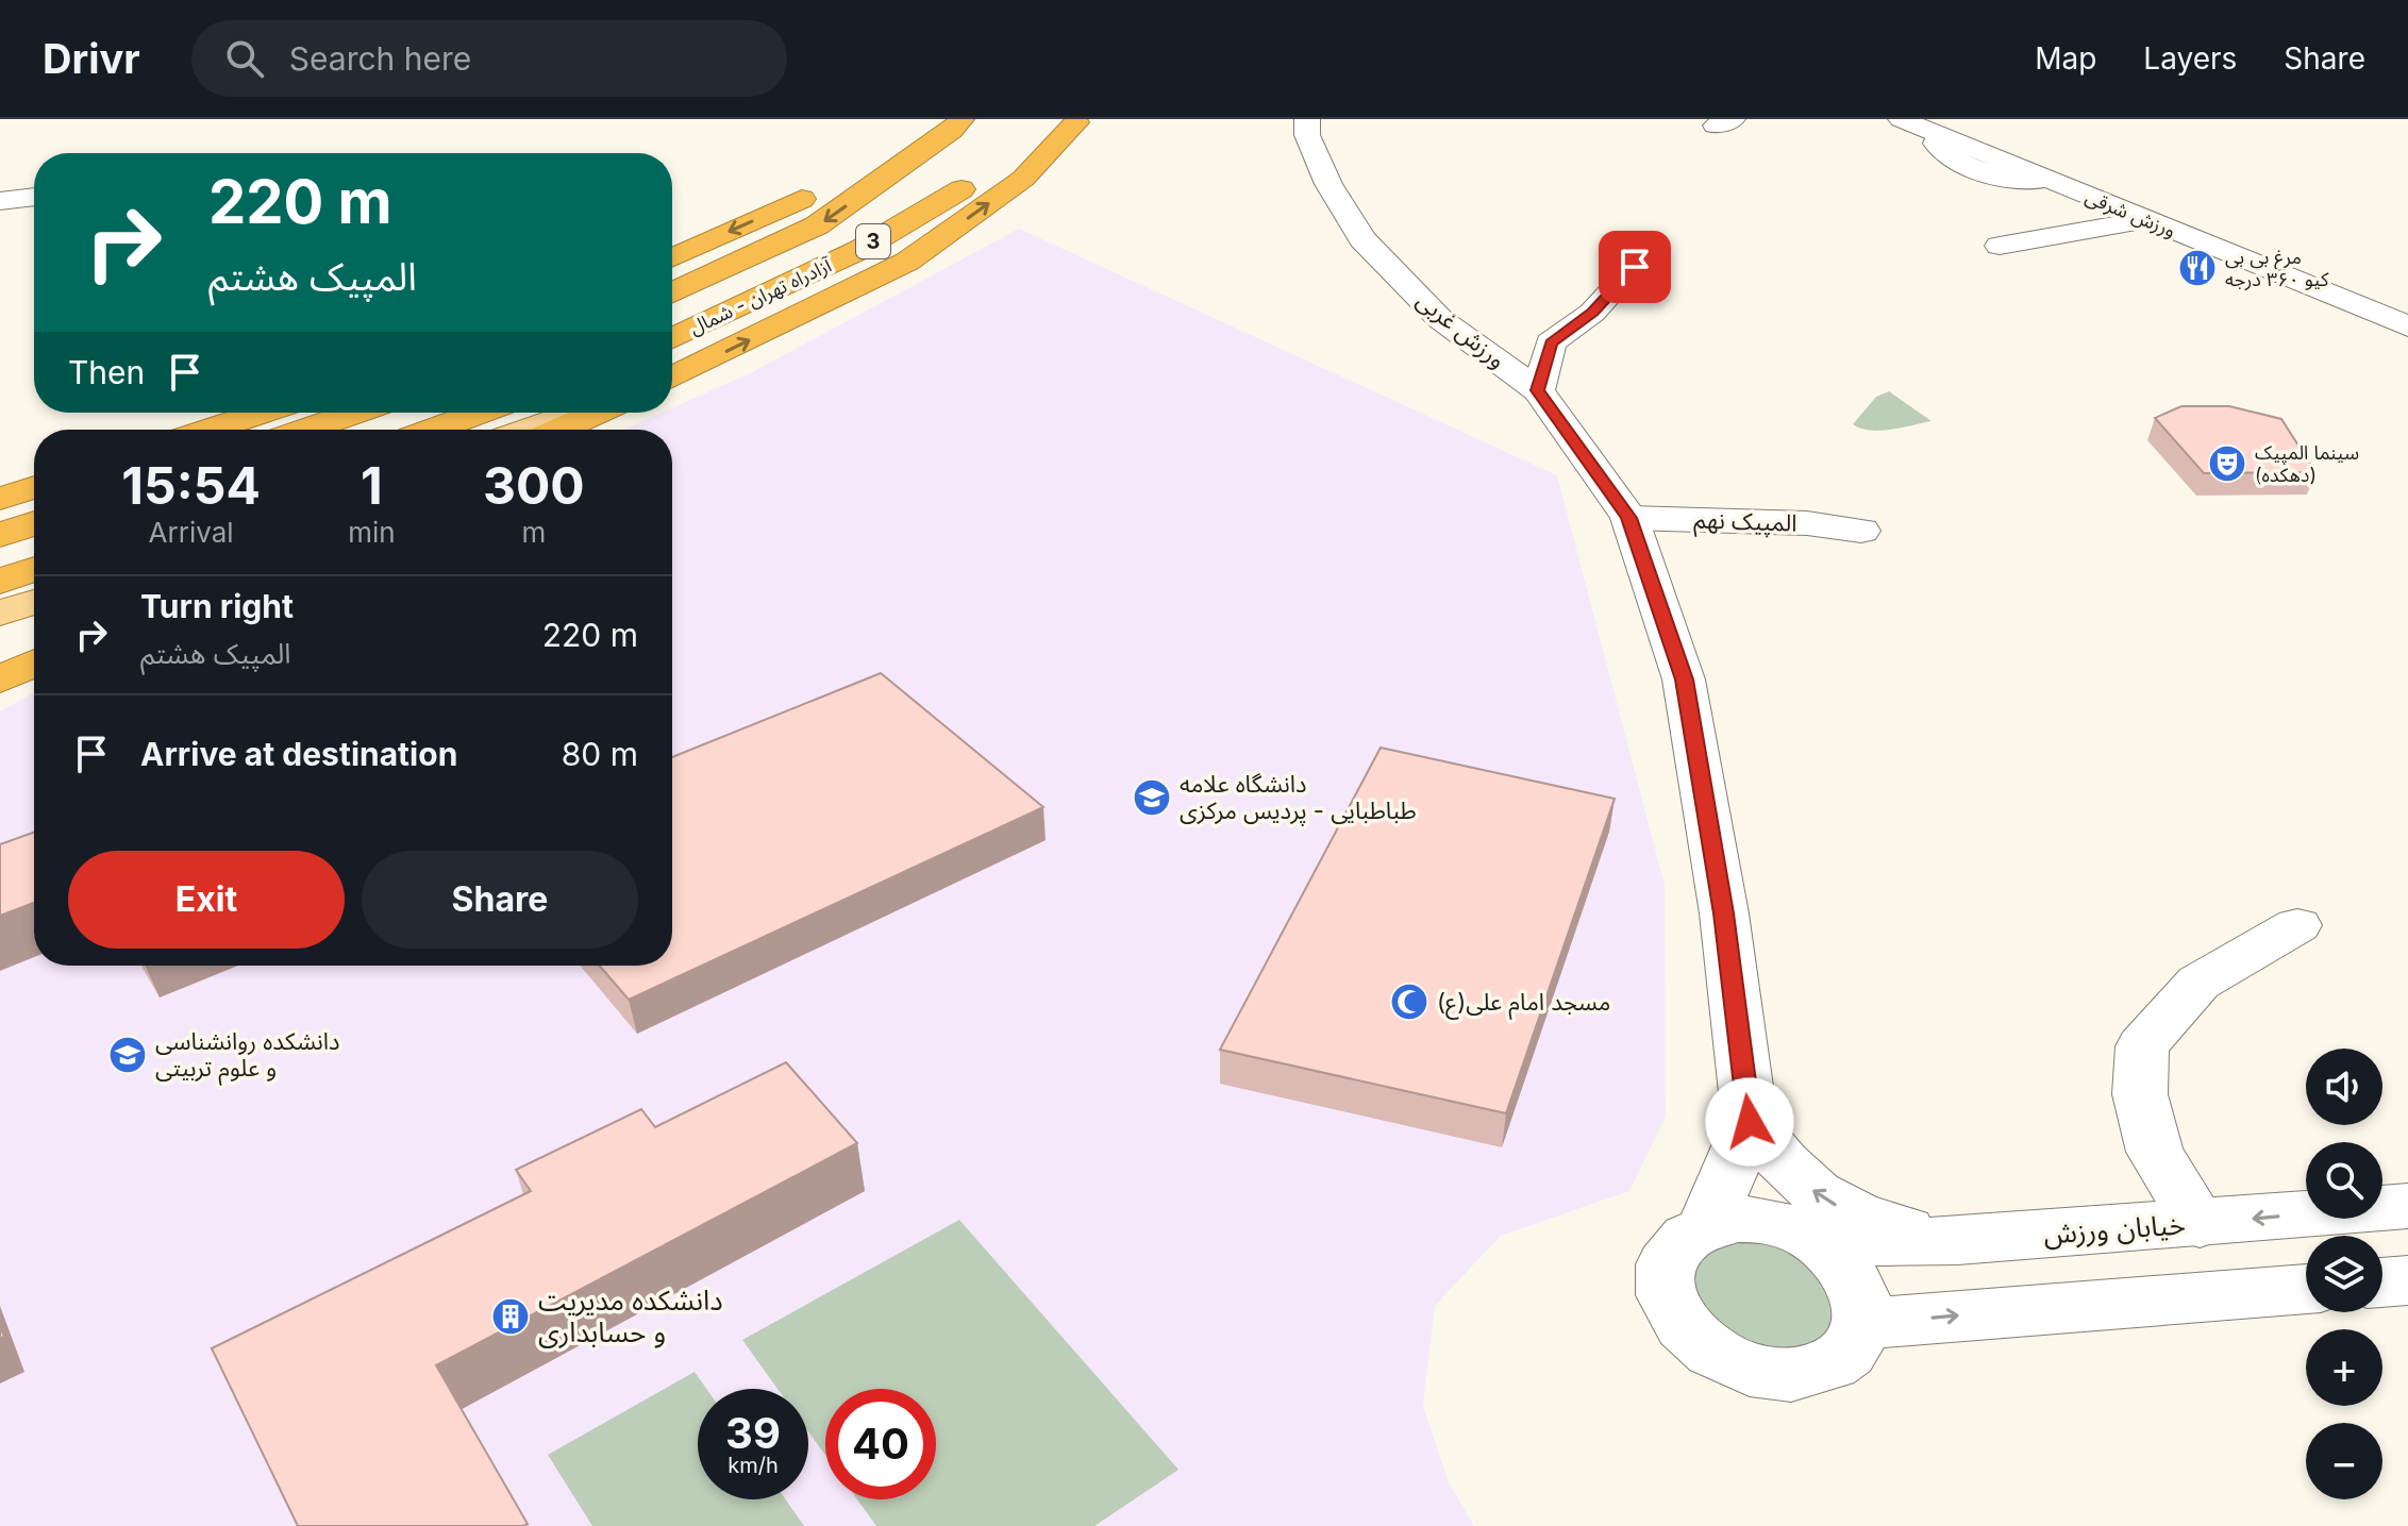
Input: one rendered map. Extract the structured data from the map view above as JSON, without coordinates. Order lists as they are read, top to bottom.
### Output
{
  "streets": {
    "highway": ["3", "آزادراه تهران - شمال"],
    "street": [
      "ورزش شرقی",
      "ورزش غربی",
      "المپیک نهم",
      "خیابان ورزش"
    ]
  },
  "crossings": [
    ["ورزش غربی", "المپیک نهم"],
    ["ورزش غربی", "خیابان ورزش"]
  ],
  "places": {
    "restaurant": ["مرغ بی بی کیو ۳۶۰ درجه"],
    "theatre": ["سینما المپیک (دهکده)"],
    "school or university": ["دانشگاه علامه طباطبایی - پردیس مرکزی", "دانشکده روانشناسی و علوم تربیتی"],
    "mosque": ["مسجد امام علی(ع)"],
    "building": ["دانشکده مدیریت و حسابداری"]
  },
  "page": {
    "header": "Drivr",
    "search": "Search here",
    "nav": ["Map", "Layers", "Share"],
    "turn": ["220 m", "المپیک هشتم"],
    "then": "Then",
    "eta": [
      "15:54",
      "Arrival",
      "1",
      "min",
      "300",
      "m"
    ],
    "list": [
      {
        "name": "Turn right",
        "note": "المپیک هشتم",
        "value": "220 m"
      },
      {
        "name": "Arrive at destination",
        "value": "80 m"
      }
    ],
    "buttons": ["Exit", "Share"],
    "map_buttons": ["+", "−"],
    "speed": "39 km/h",
    "limit": "40"
  }
}
